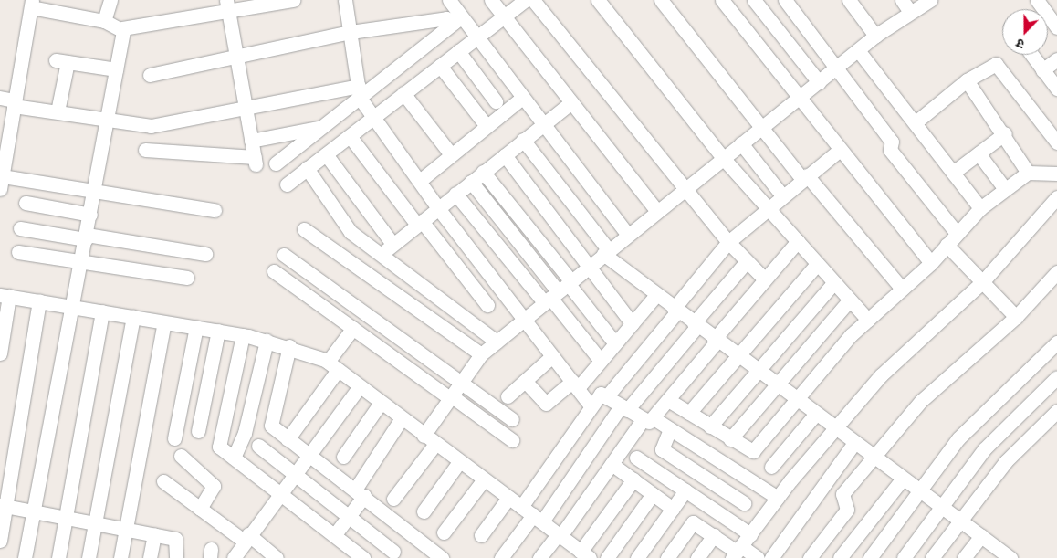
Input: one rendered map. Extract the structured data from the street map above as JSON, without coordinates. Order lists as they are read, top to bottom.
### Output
{
  "north": "bottom"
}
